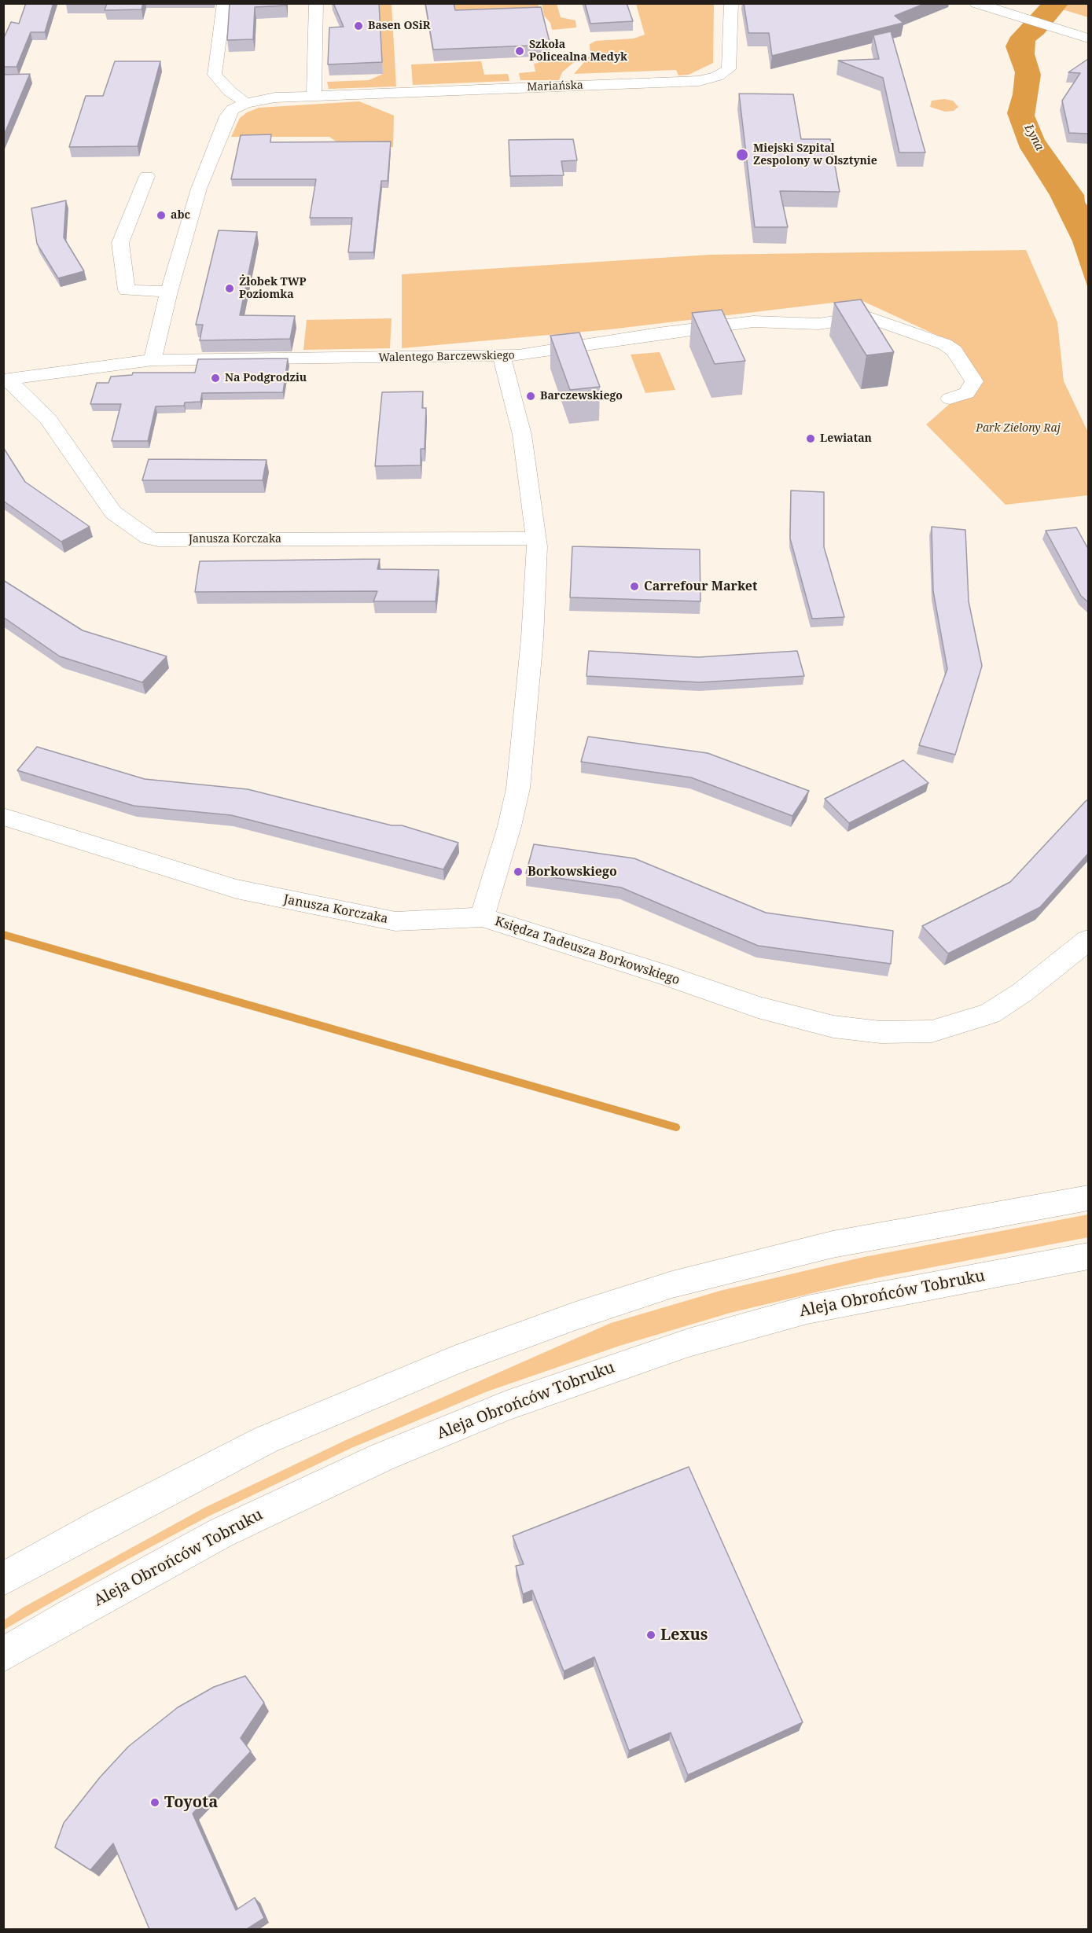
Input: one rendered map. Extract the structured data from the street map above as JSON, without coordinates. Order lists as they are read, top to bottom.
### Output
{
  "streets": {
    "street": [
      "Mariańska",
      "Walentego Barczewskiego",
      "Janusza Korczaka",
      "Księdza Tadeusza Borkowskiego",
      "Aleja Obrońców Tobruku"
    ]
  },
  "crossings": [
    ["Walentego Barczewskiego", "Janusza Korczaka"],
    ["Walentego Barczewskiego", "Księdza Tadeusza Borkowskiego"],
    ["Janusza Korczaka", "Księdza Tadeusza Borkowskiego"]
  ],
  "water": ["Łyna"],
  "parks": ["Park Zielony Raj"],
  "places": [
    "Basen OSiR",
    "Szkoła Policealna Medyk",
    "Miejski Szpital Zespolony w Olsztynie",
    "abc",
    "Żłobek TWP Poziomka",
    "Na Podgrodziu",
    "Barczewskiego",
    "Lewiatan",
    "Carrefour Market",
    "Borkowskiego",
    "Lexus",
    "Toyota"
  ]
}
